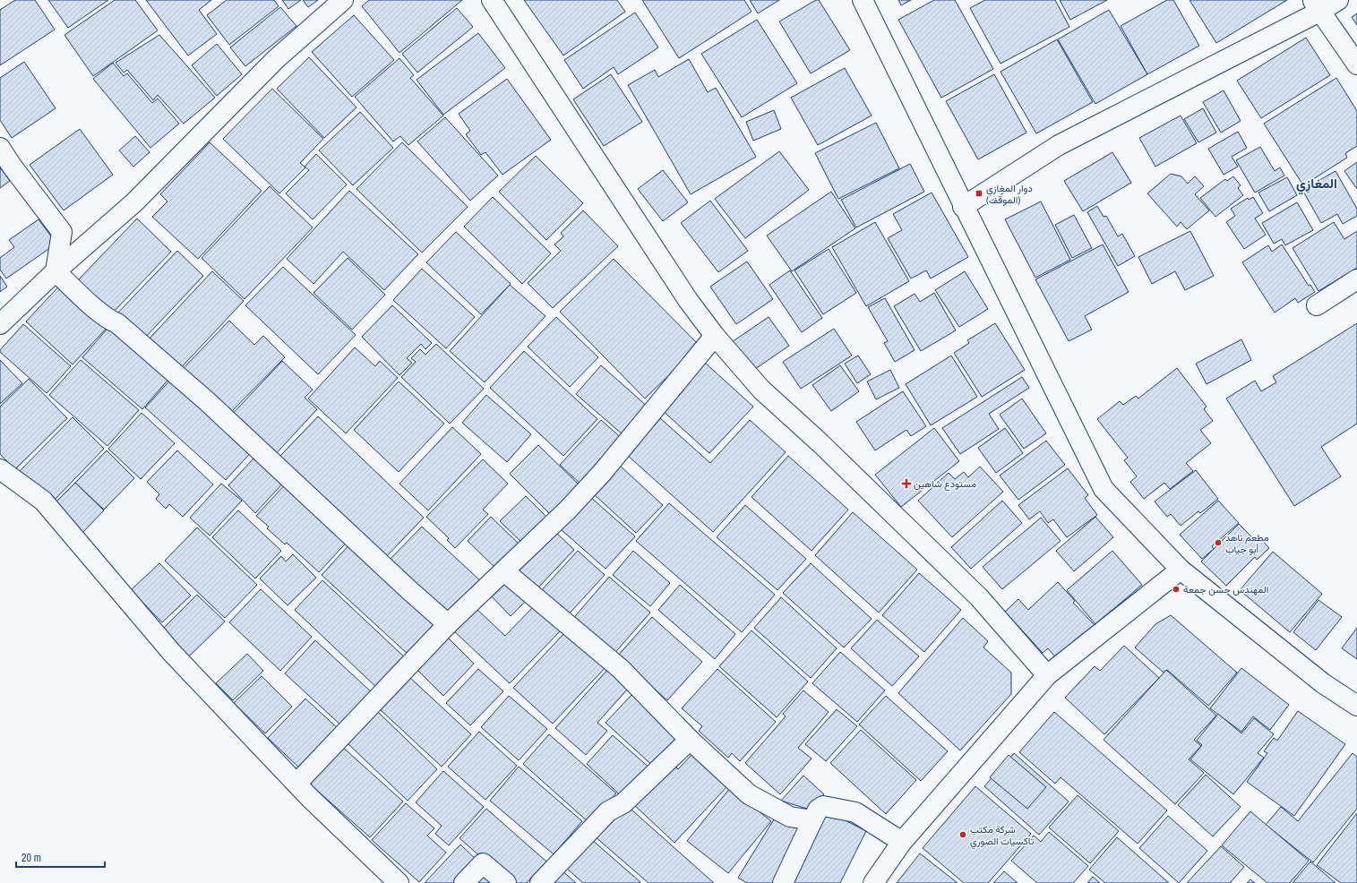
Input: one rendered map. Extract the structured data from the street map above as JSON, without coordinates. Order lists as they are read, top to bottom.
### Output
{
  "districts": ["المغازِي"],
  "places": {
    "transit": ["دوار المغازي (الموقف)"],
    "health": ["مستودع شاهين"],
    "other": ["مطعم ناهد أبو جياب", "المهندس حسن جمعة", "شركة مكتب تاكسيات الصوري"]
  },
  "scale_bar": "20 m"
}
